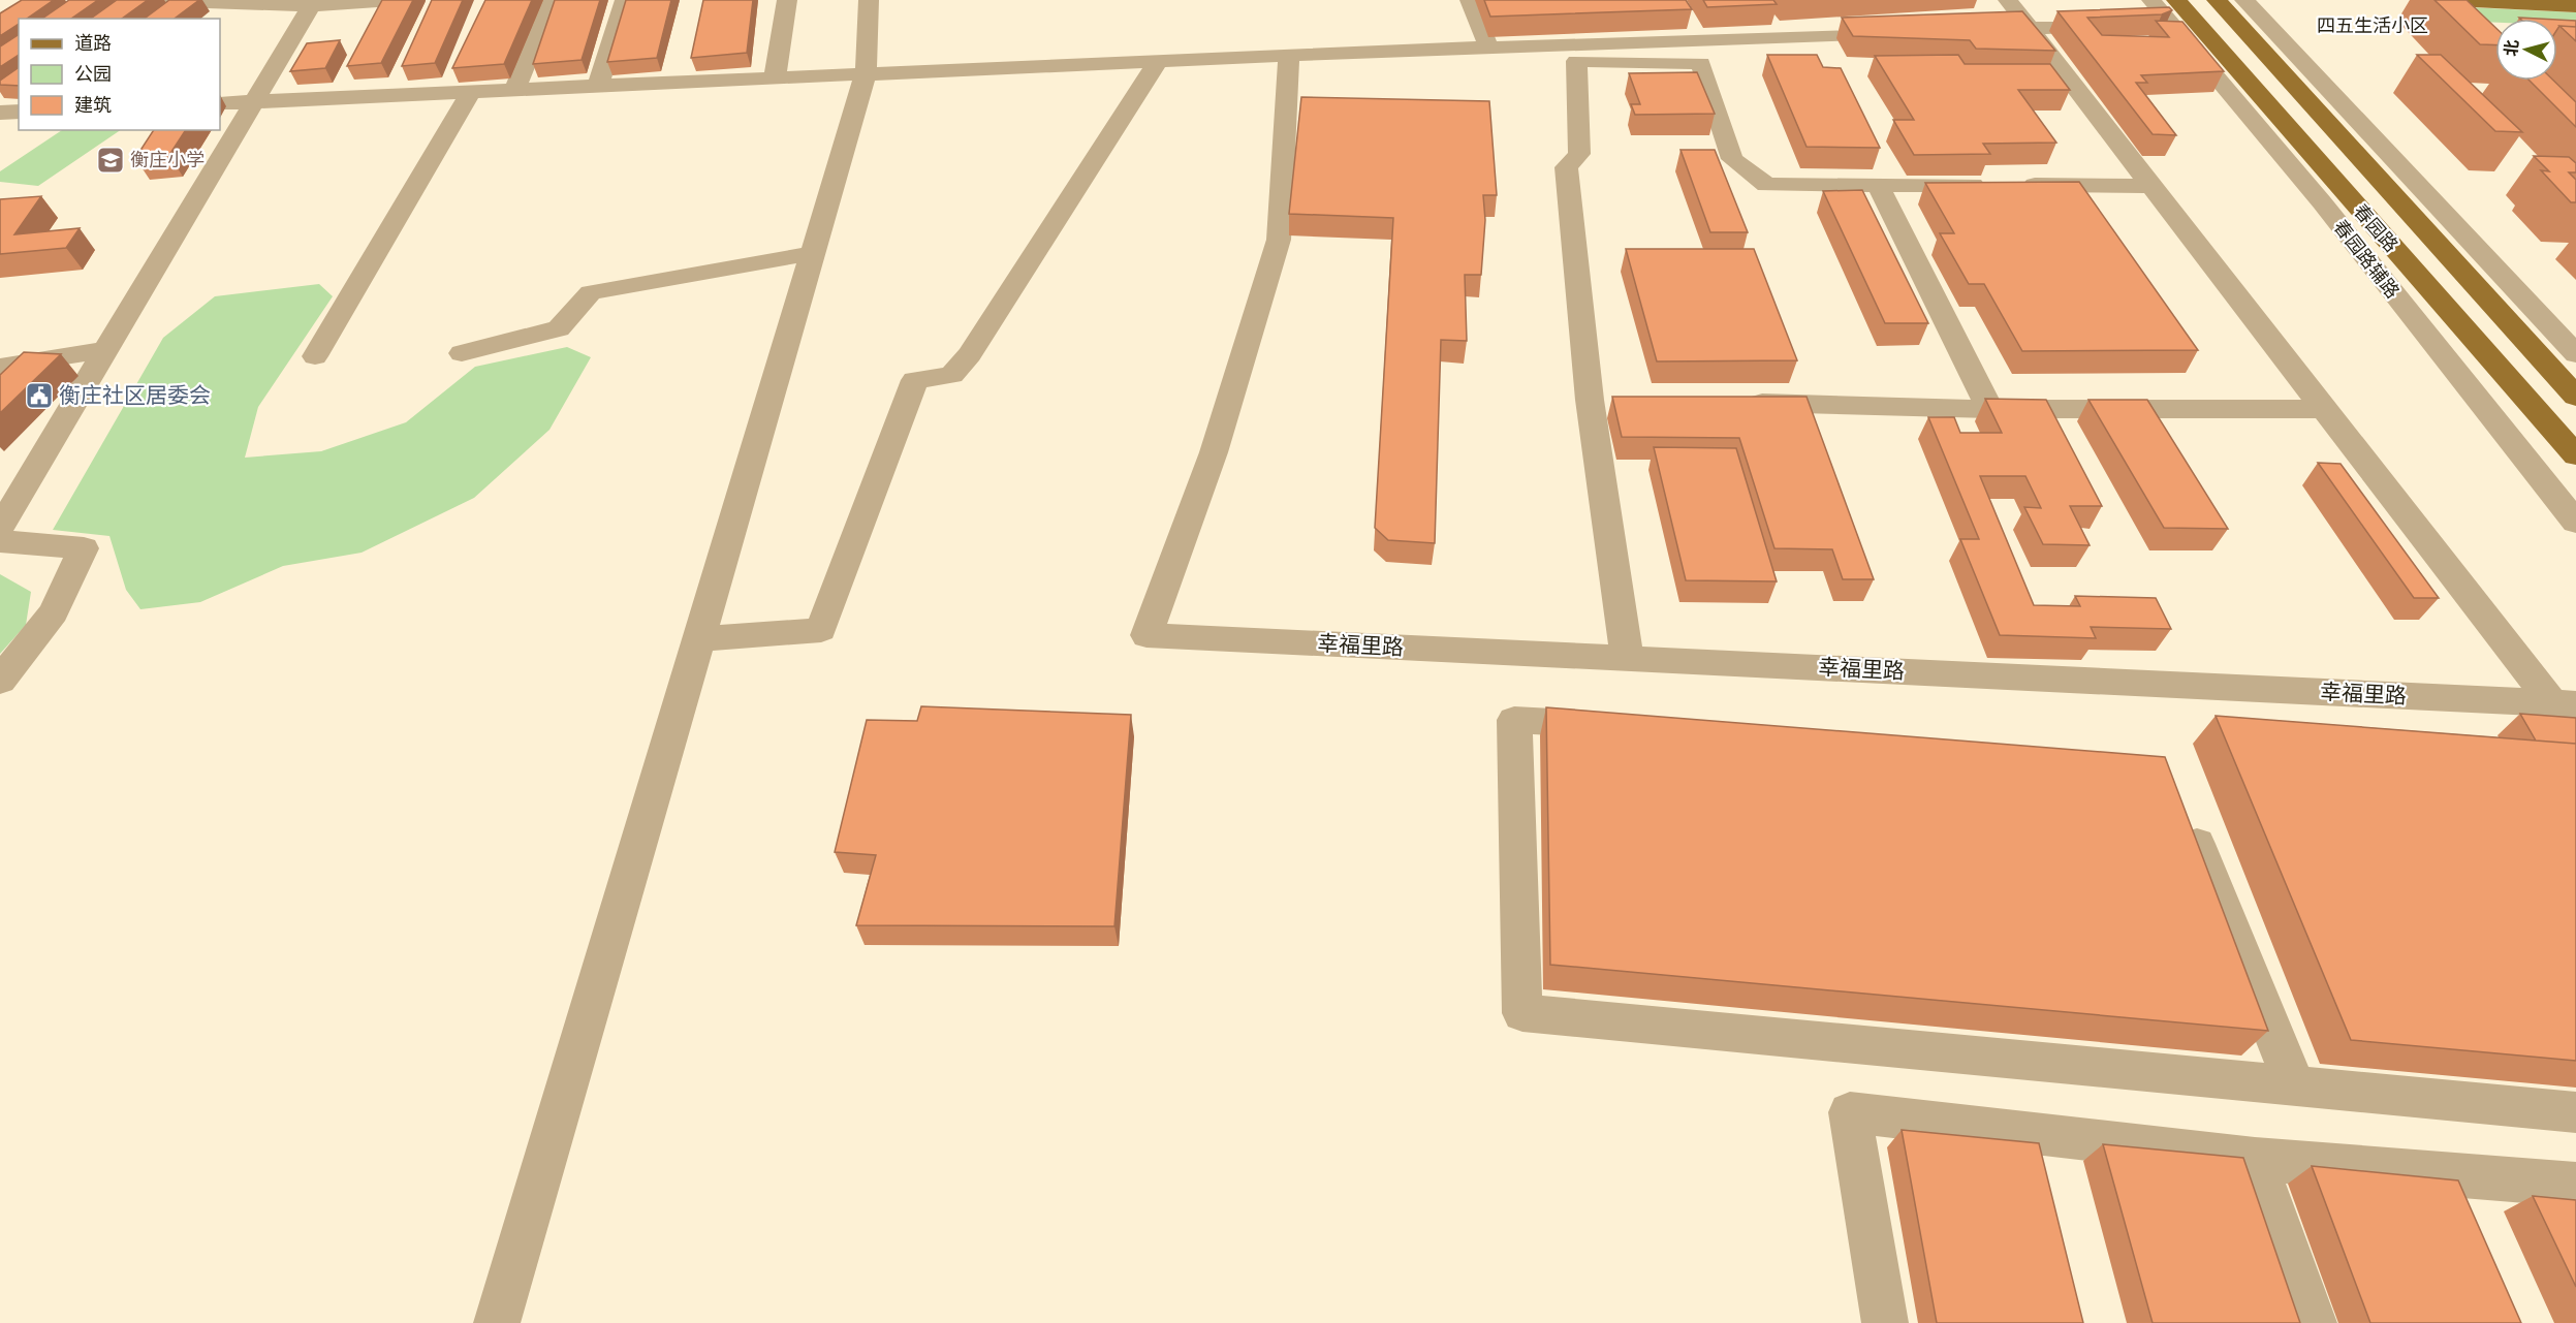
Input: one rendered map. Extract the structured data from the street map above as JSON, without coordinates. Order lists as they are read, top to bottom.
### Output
{
  "streets": {
    "main road": ["春园路"],
    "street": ["春园路辅路", "幸福里路"]
  },
  "crossings": [
    ["春园路", "春园路辅路"]
  ],
  "districts": ["四五生活小区"],
  "places": {
    "school or university": ["衡庄小学"],
    "public building": ["衡庄社区居委会"]
  },
  "legend": ["道路", "公园", "建筑"],
  "north": "left"
}
